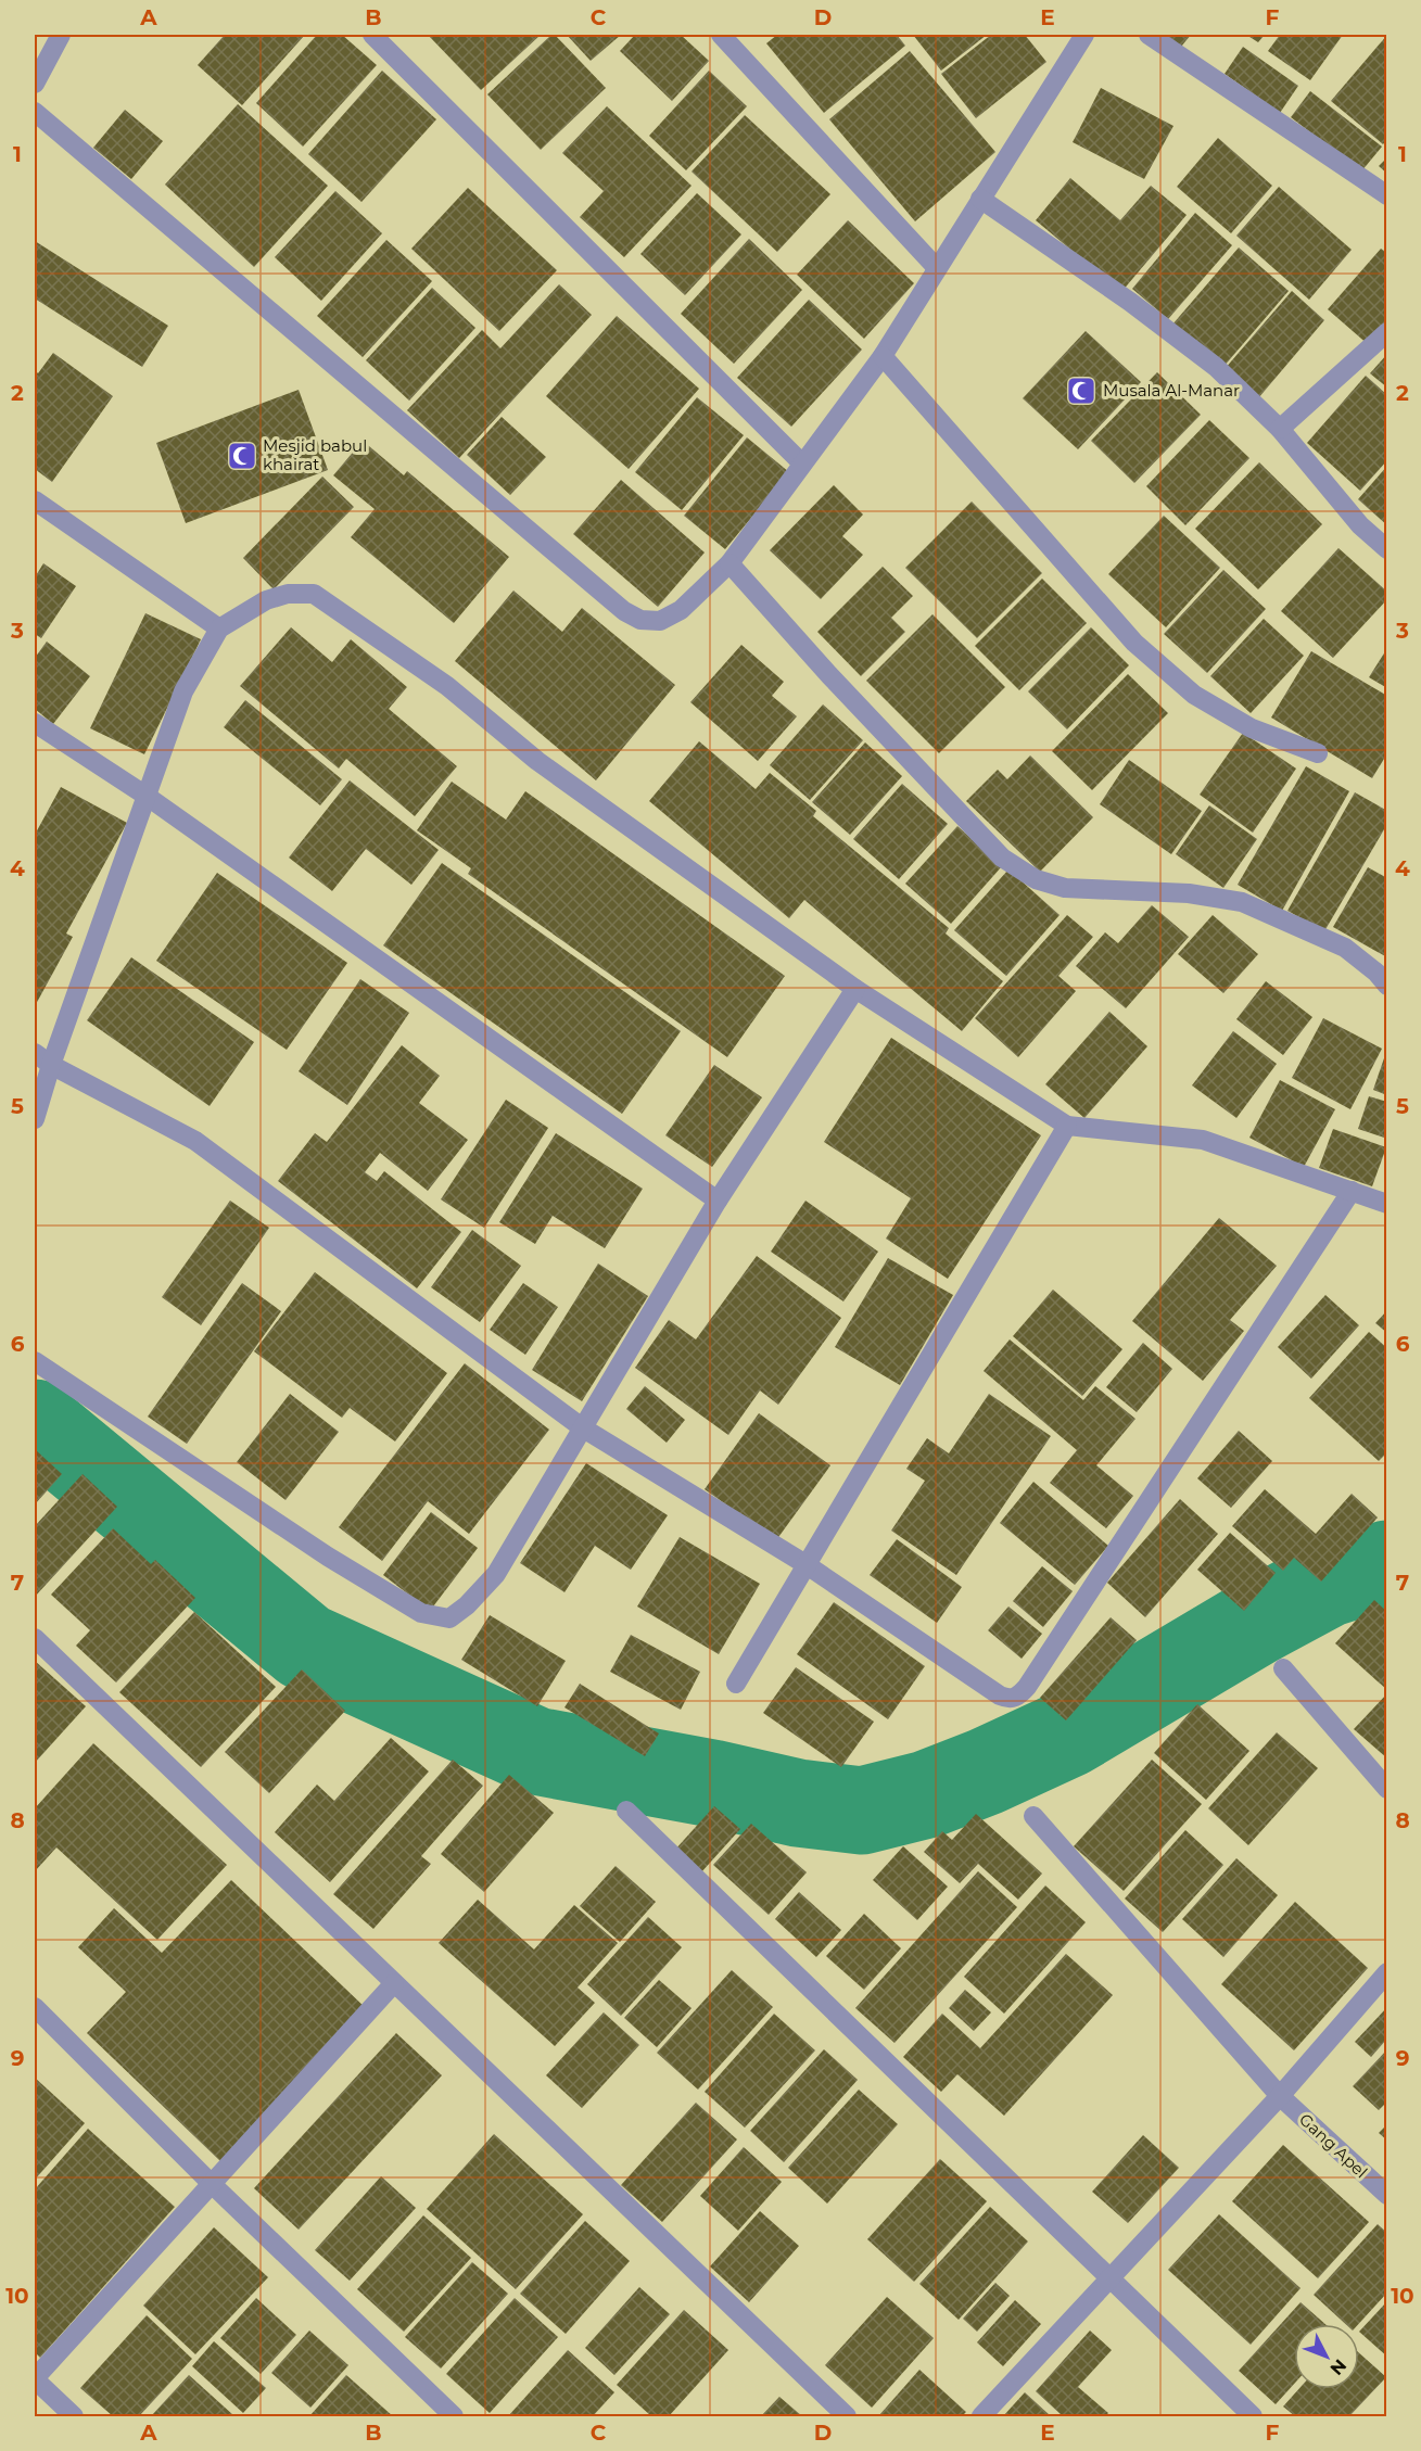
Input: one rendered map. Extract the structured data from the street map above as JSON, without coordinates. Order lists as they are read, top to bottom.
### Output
{
  "streets": {
    "street": ["Gang Apel"]
  },
  "places": {
    "mosque": ["Musala Al-Manar", "Mesjid babul khairat"]
  },
  "north": "bottom right",
  "grid": {
    "columns": [
      "A",
      "B",
      "C",
      "D",
      "E",
      "F"
    ],
    "rows": [
      "1",
      "2",
      "3",
      "4",
      "5",
      "6",
      "7",
      "8",
      "9",
      "10"
    ]
  }
}
